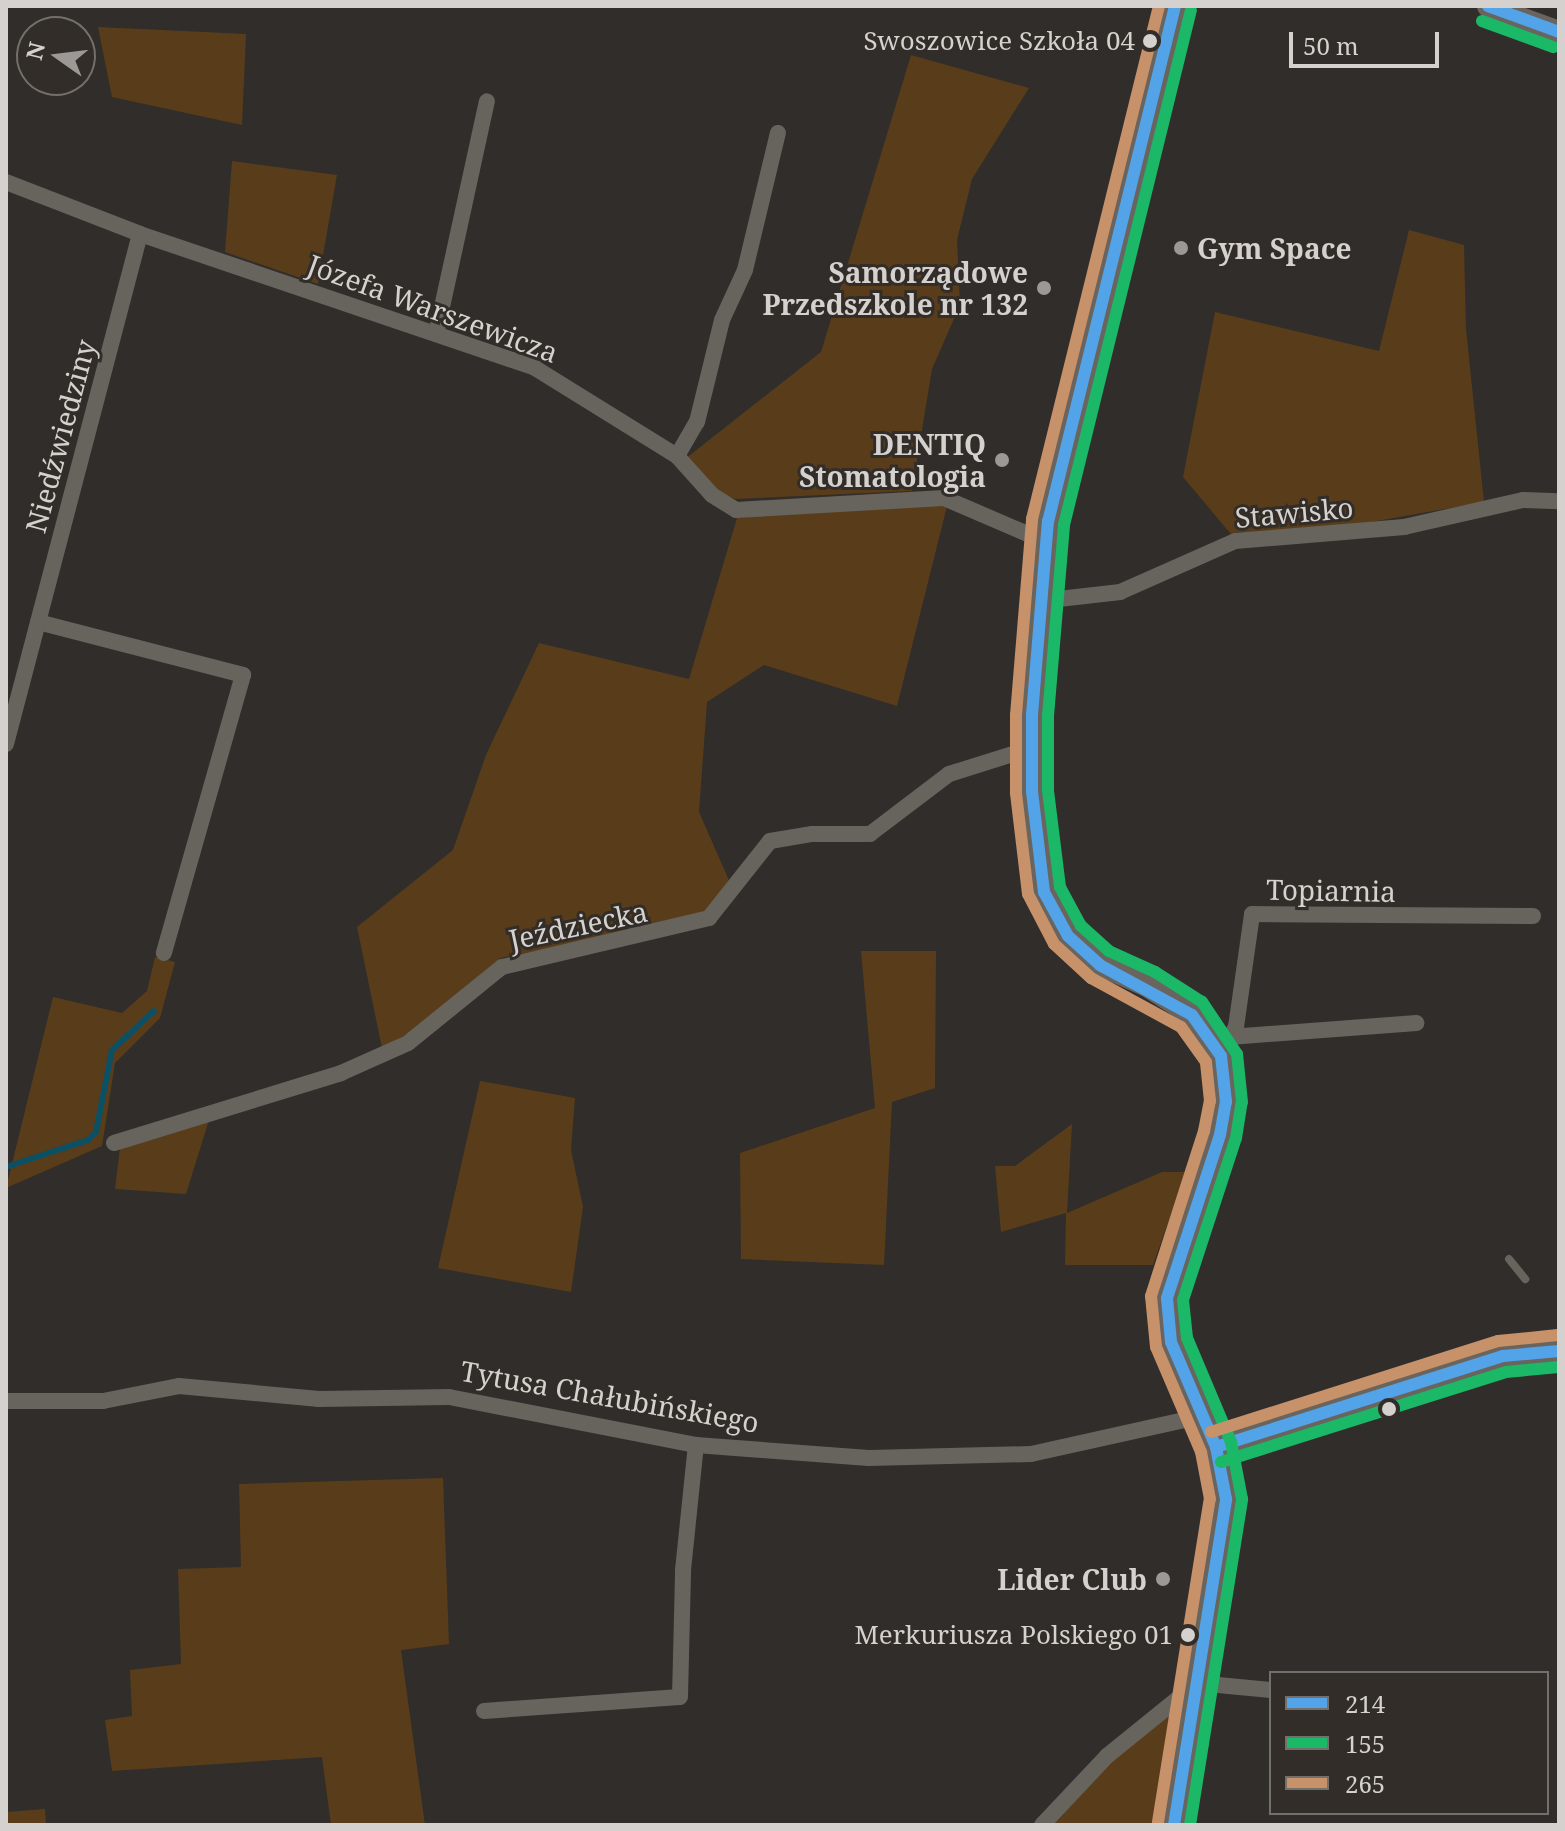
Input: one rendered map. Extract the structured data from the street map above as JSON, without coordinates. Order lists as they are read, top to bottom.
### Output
{
  "streets": {
    "street": [
      "Józefa Warszewicza",
      "Niedźwiedziny",
      "Stawisko",
      "Topiarnia",
      "Jeździecka",
      "Tytusa Chałubińskiego"
    ]
  },
  "crossings": [
    ["Józefa Warszewicza", "Niedźwiedziny"]
  ],
  "places": [
    "Swoszowice Szkoła 04",
    "Gym Space",
    "Samorządowe Przedszkole nr 132",
    "DENTIQ Stomatologia",
    "Lider Club",
    "Merkuriusza Polskiego 01"
  ],
  "lines": ["transit line 214", "transit line 265", "transit line 155"],
  "legend": ["214", "155", "265"],
  "scale_bar": "50 m",
  "north": "left"
}
